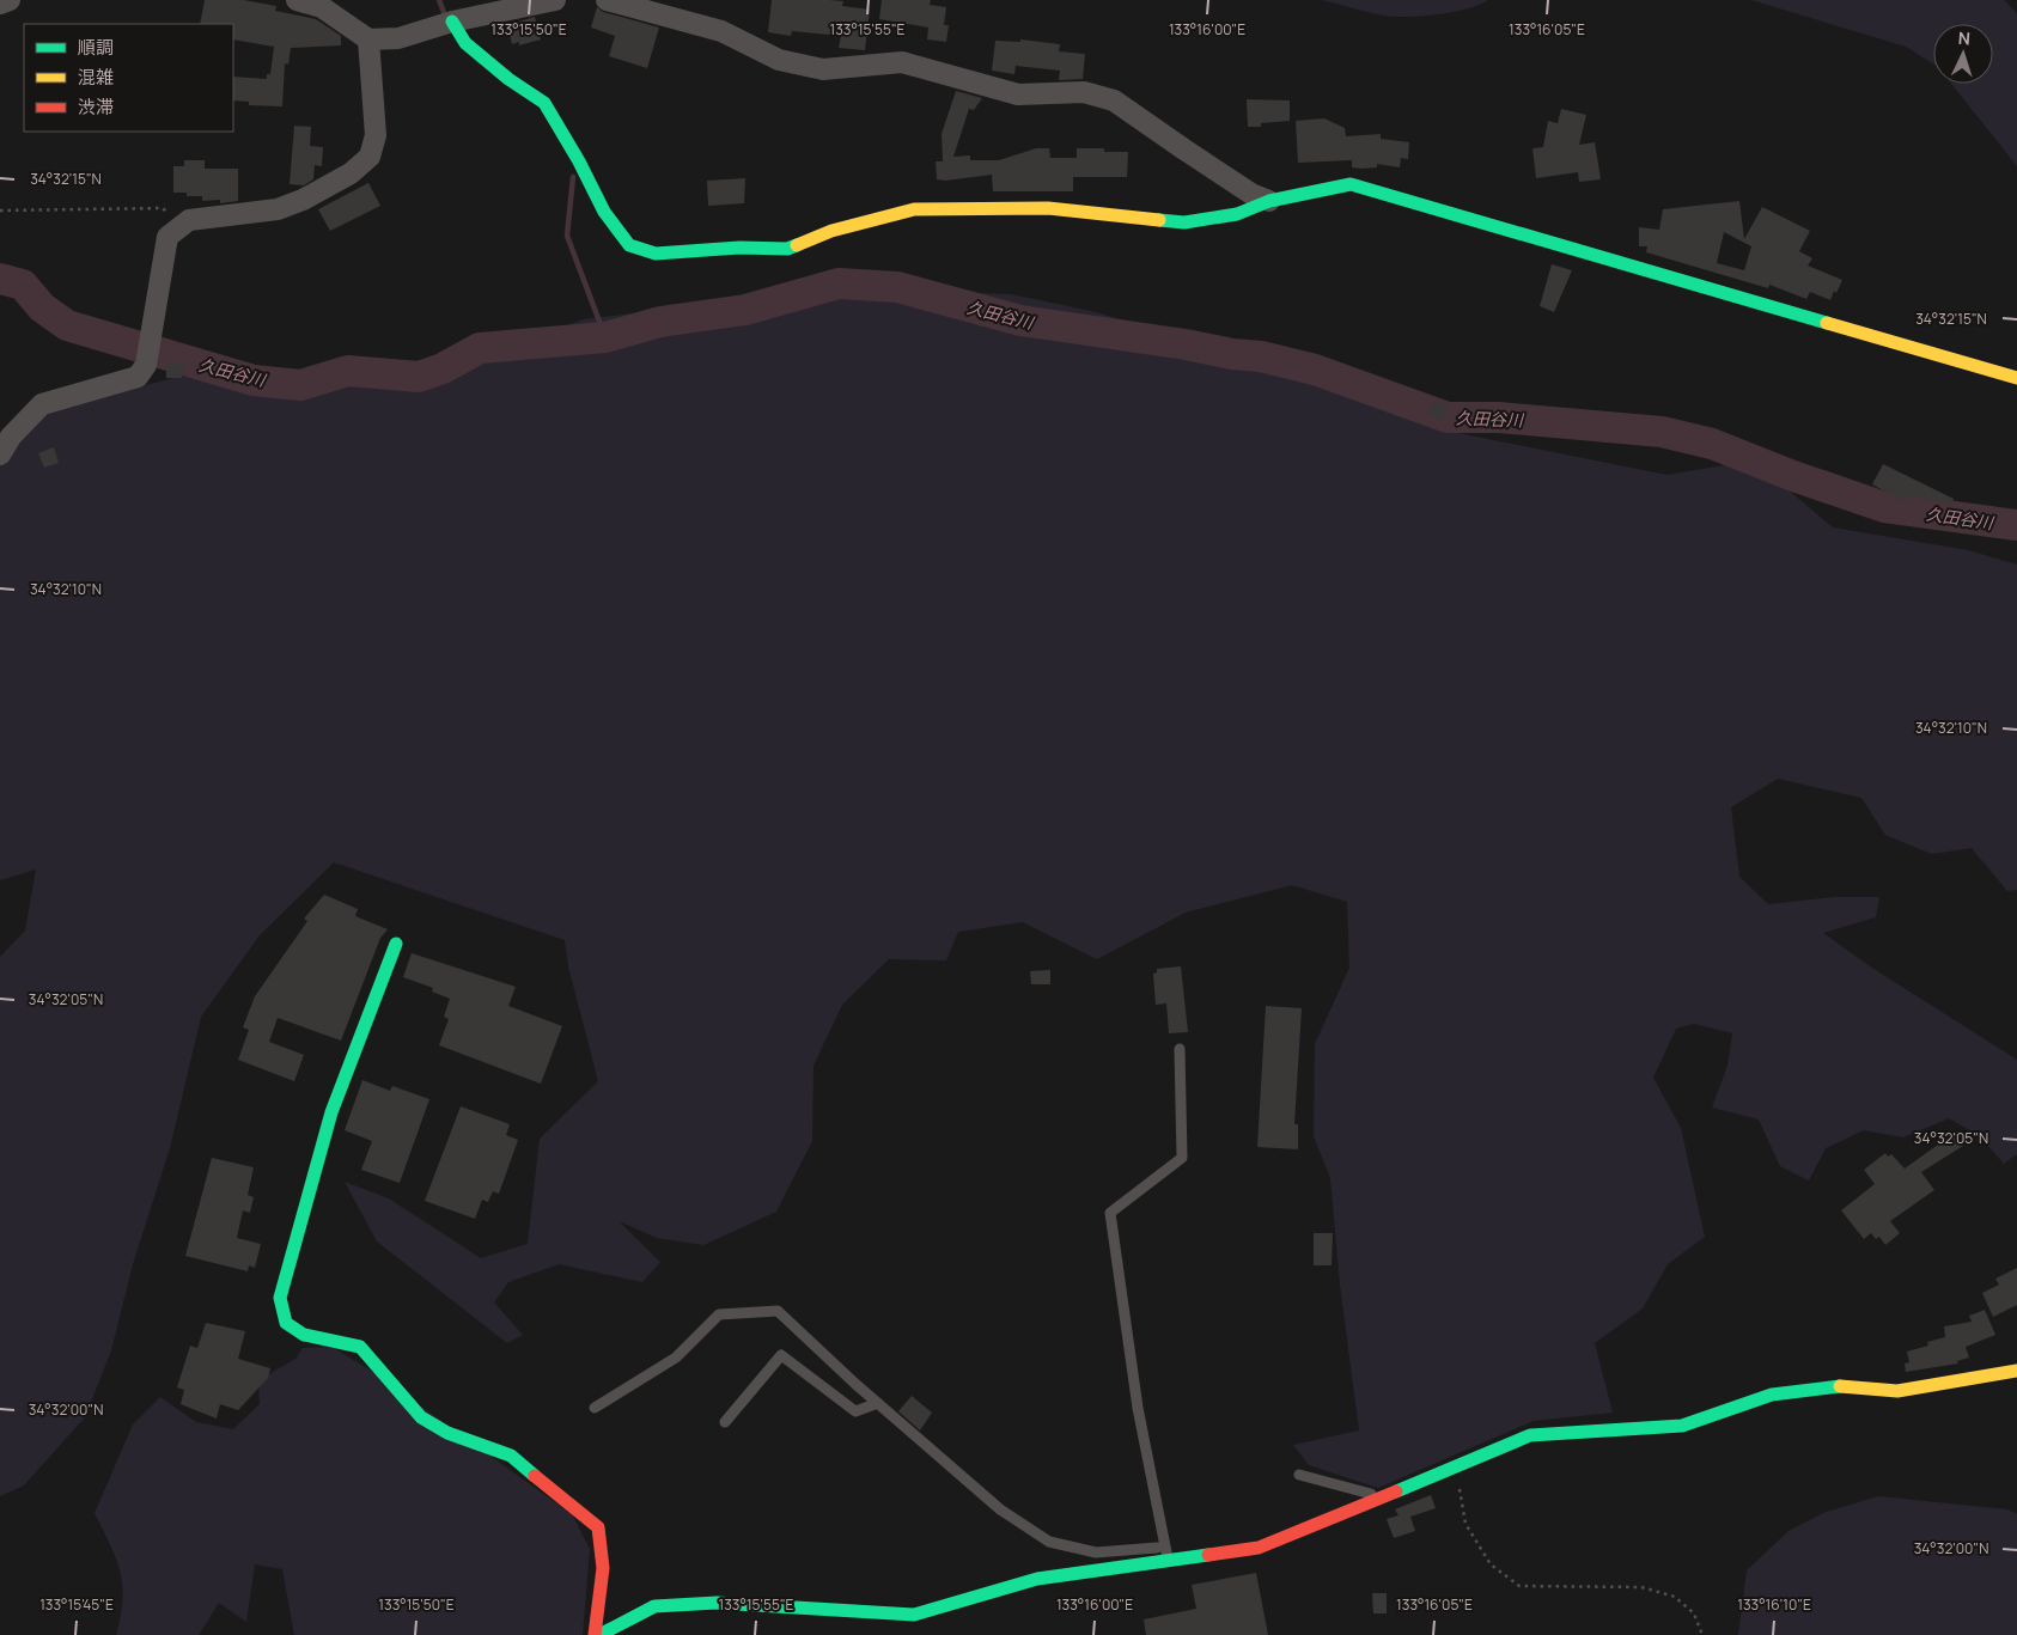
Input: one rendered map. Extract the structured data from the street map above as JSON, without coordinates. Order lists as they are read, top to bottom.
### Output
{
  "water": ["久田谷川"],
  "legend": ["順調", "混雑", "渋滞"],
  "north": "top",
  "coordinates": [
    "133°15'50\"E",
    "133°15'55\"E",
    "133°16'00\"E",
    "133°16'05\"E",
    "34°32'15\"N",
    "34°32'10\"N",
    "34°32'05\"N",
    "34°32'00\"N",
    "133°15'45\"E",
    "133°16'10\"E"
  ]
}
